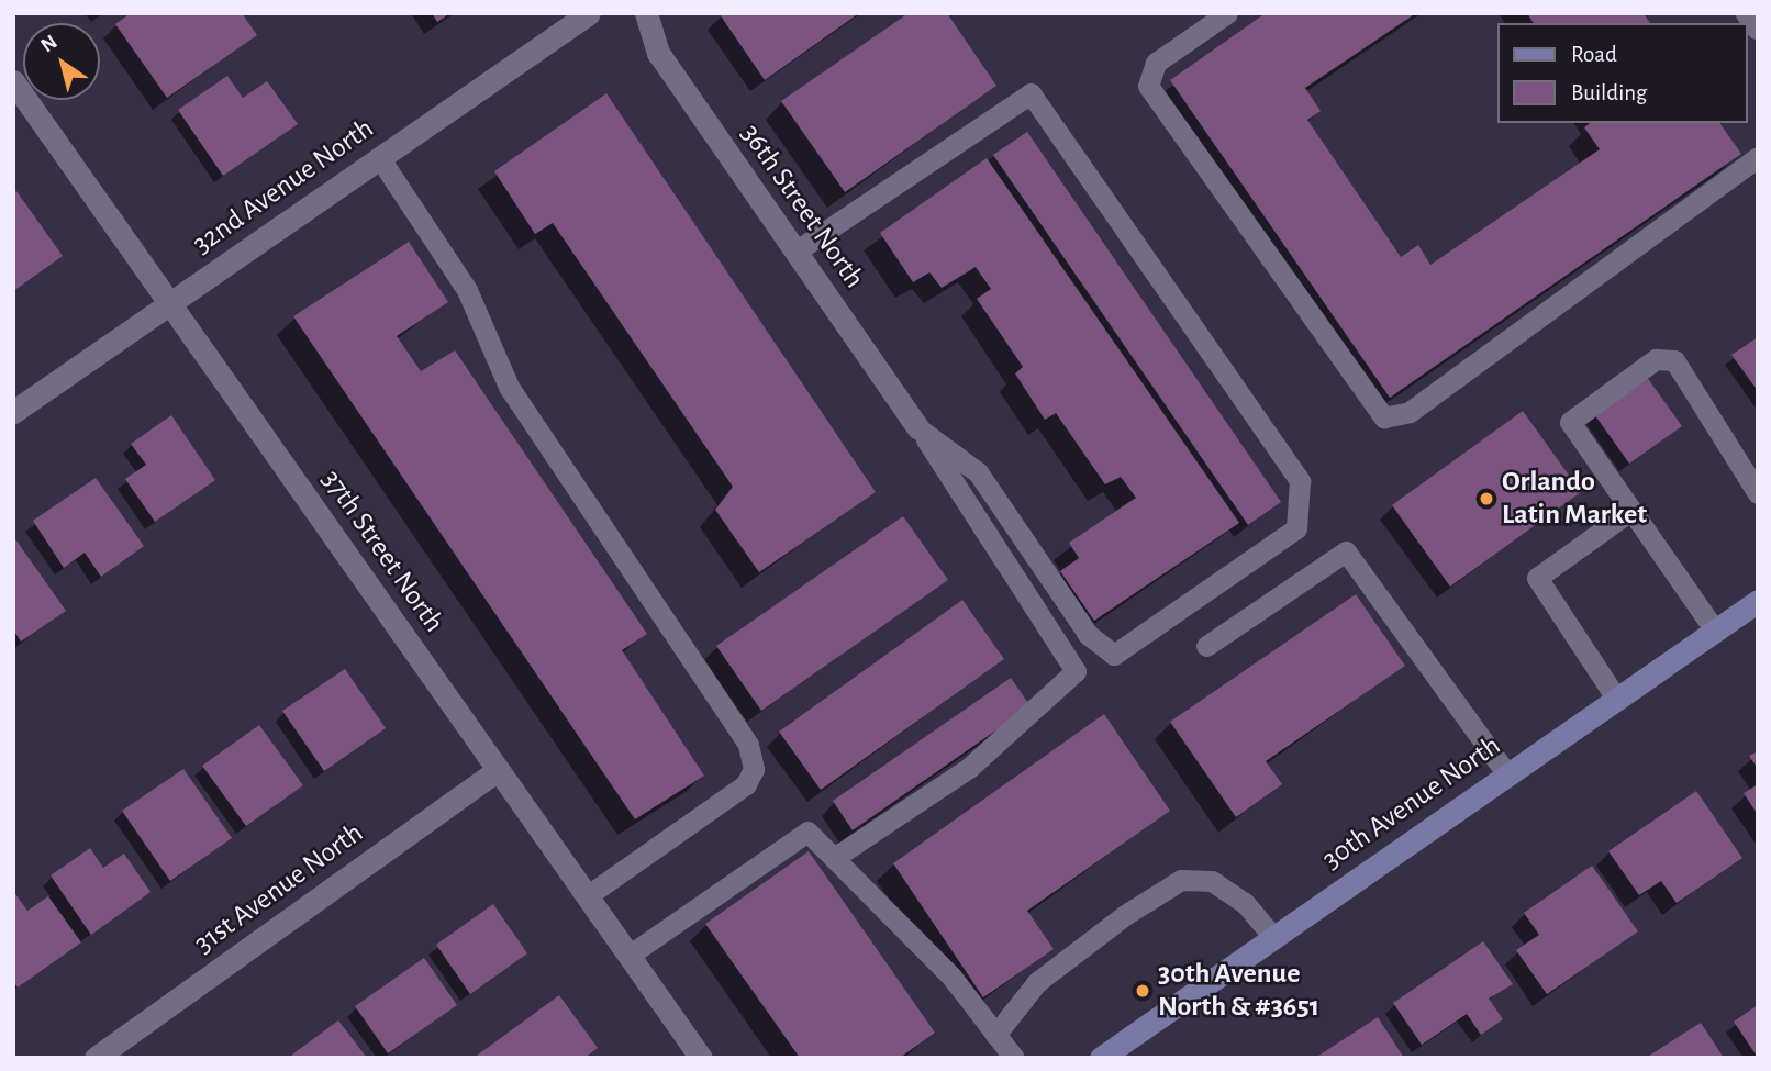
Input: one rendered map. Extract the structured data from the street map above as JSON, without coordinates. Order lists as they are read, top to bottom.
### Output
{
  "streets": {
    "street": [
      "32nd Avenue North",
      "36th Street North",
      "37th Street North",
      "30th Avenue North",
      "31st Avenue North"
    ]
  },
  "crossings": [
    ["32nd Avenue North", "37th Street North"],
    ["37th Street North", "31st Avenue North"]
  ],
  "places": ["Orlando Latin Market", "30th Avenue North & #3651"],
  "legend": ["Road", "Building"],
  "north": "top left"
}
